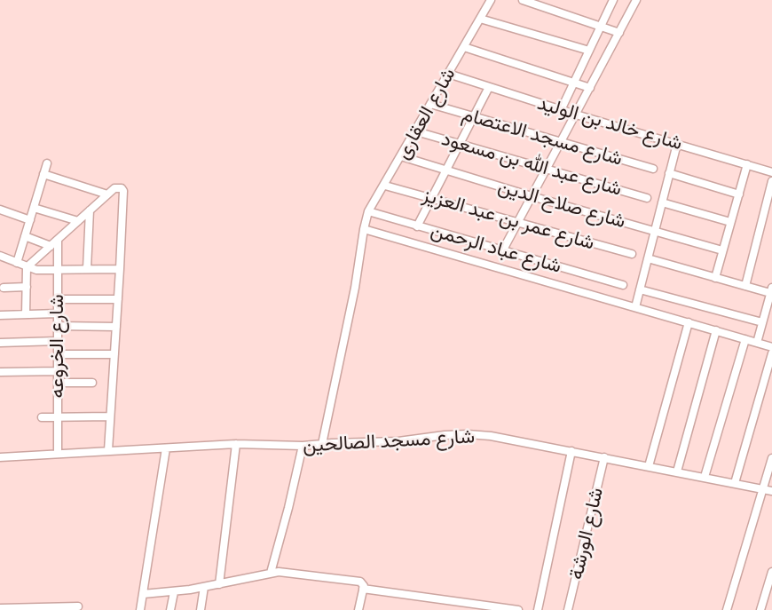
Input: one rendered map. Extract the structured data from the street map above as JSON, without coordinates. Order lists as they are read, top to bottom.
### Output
{
  "streets": {
    "street": [
      "شارع العقارى",
      "شارع خالد بن الوليد",
      "شارع مسجد الاعتصام",
      "شارع عبد الله بن مسعود",
      "شارع صلاح الدين",
      "شارع عمر بن عبد العزيز",
      "شارع عباد الرحمن",
      "شارع الخروعه",
      "شارع مسجد الصالحين",
      "شارع الورشة"
    ]
  },
  "crossings": [
    ["شارع العقارى", "شارع خالد بن الوليد"],
    ["شارع العقارى", "شارع مسجد الاعتصام"],
    ["شارع العقارى", "شارع عبد الله بن مسعود"],
    ["شارع العقارى", "شارع صلاح الدين"],
    ["شارع العقارى", "شارع عمر بن عبد العزيز"],
    ["شارع العقارى", "شارع عباد الرحمن"],
    ["شارع العقارى", "شارع مسجد الصالحين"],
    ["شارع الخروعه", "شارع مسجد الصالحين"],
    ["شارع مسجد الصالحين", "شارع الورشة"]
  ]
}
